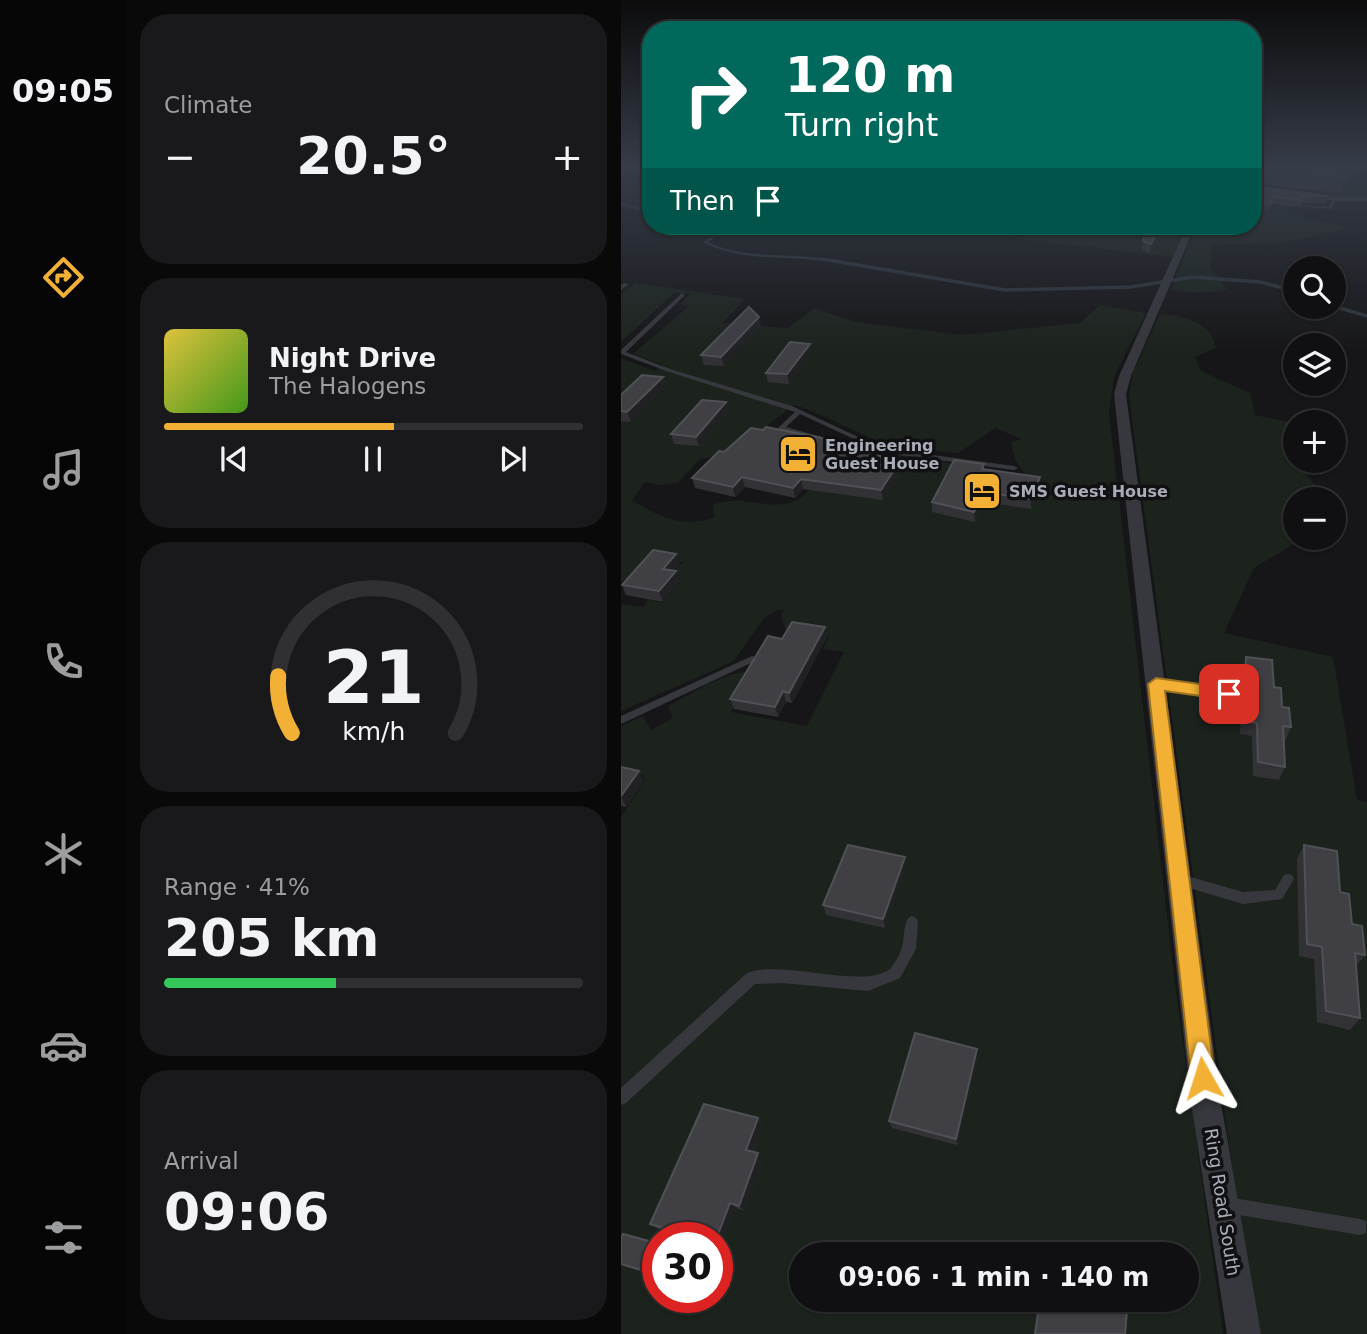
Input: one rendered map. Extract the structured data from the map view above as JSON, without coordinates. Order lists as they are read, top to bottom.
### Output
{
  "streets": {
    "street": ["Ring Road South"]
  },
  "places": {
    "hotel": ["Engineering Guest House", "SMS Guest House"]
  },
  "page": {
    "tabs": "09:05",
    "tile": [
      "Climate",
      ["Range · 41%", "205 km"],
      ["Arrival", "09:06"]
    ],
    "turn": ["120 m", "Turn right"],
    "heat": ["−", "20.5°", "+"],
    "then": "Then",
    "map_buttons": ["+", "−"],
    "song": ["Night Drive", "The Halogens"],
    "limit": "30",
    "trip": "09:06 · 1 min · 140 m",
    "gauge": ["21", "km/h"]
  }
}
